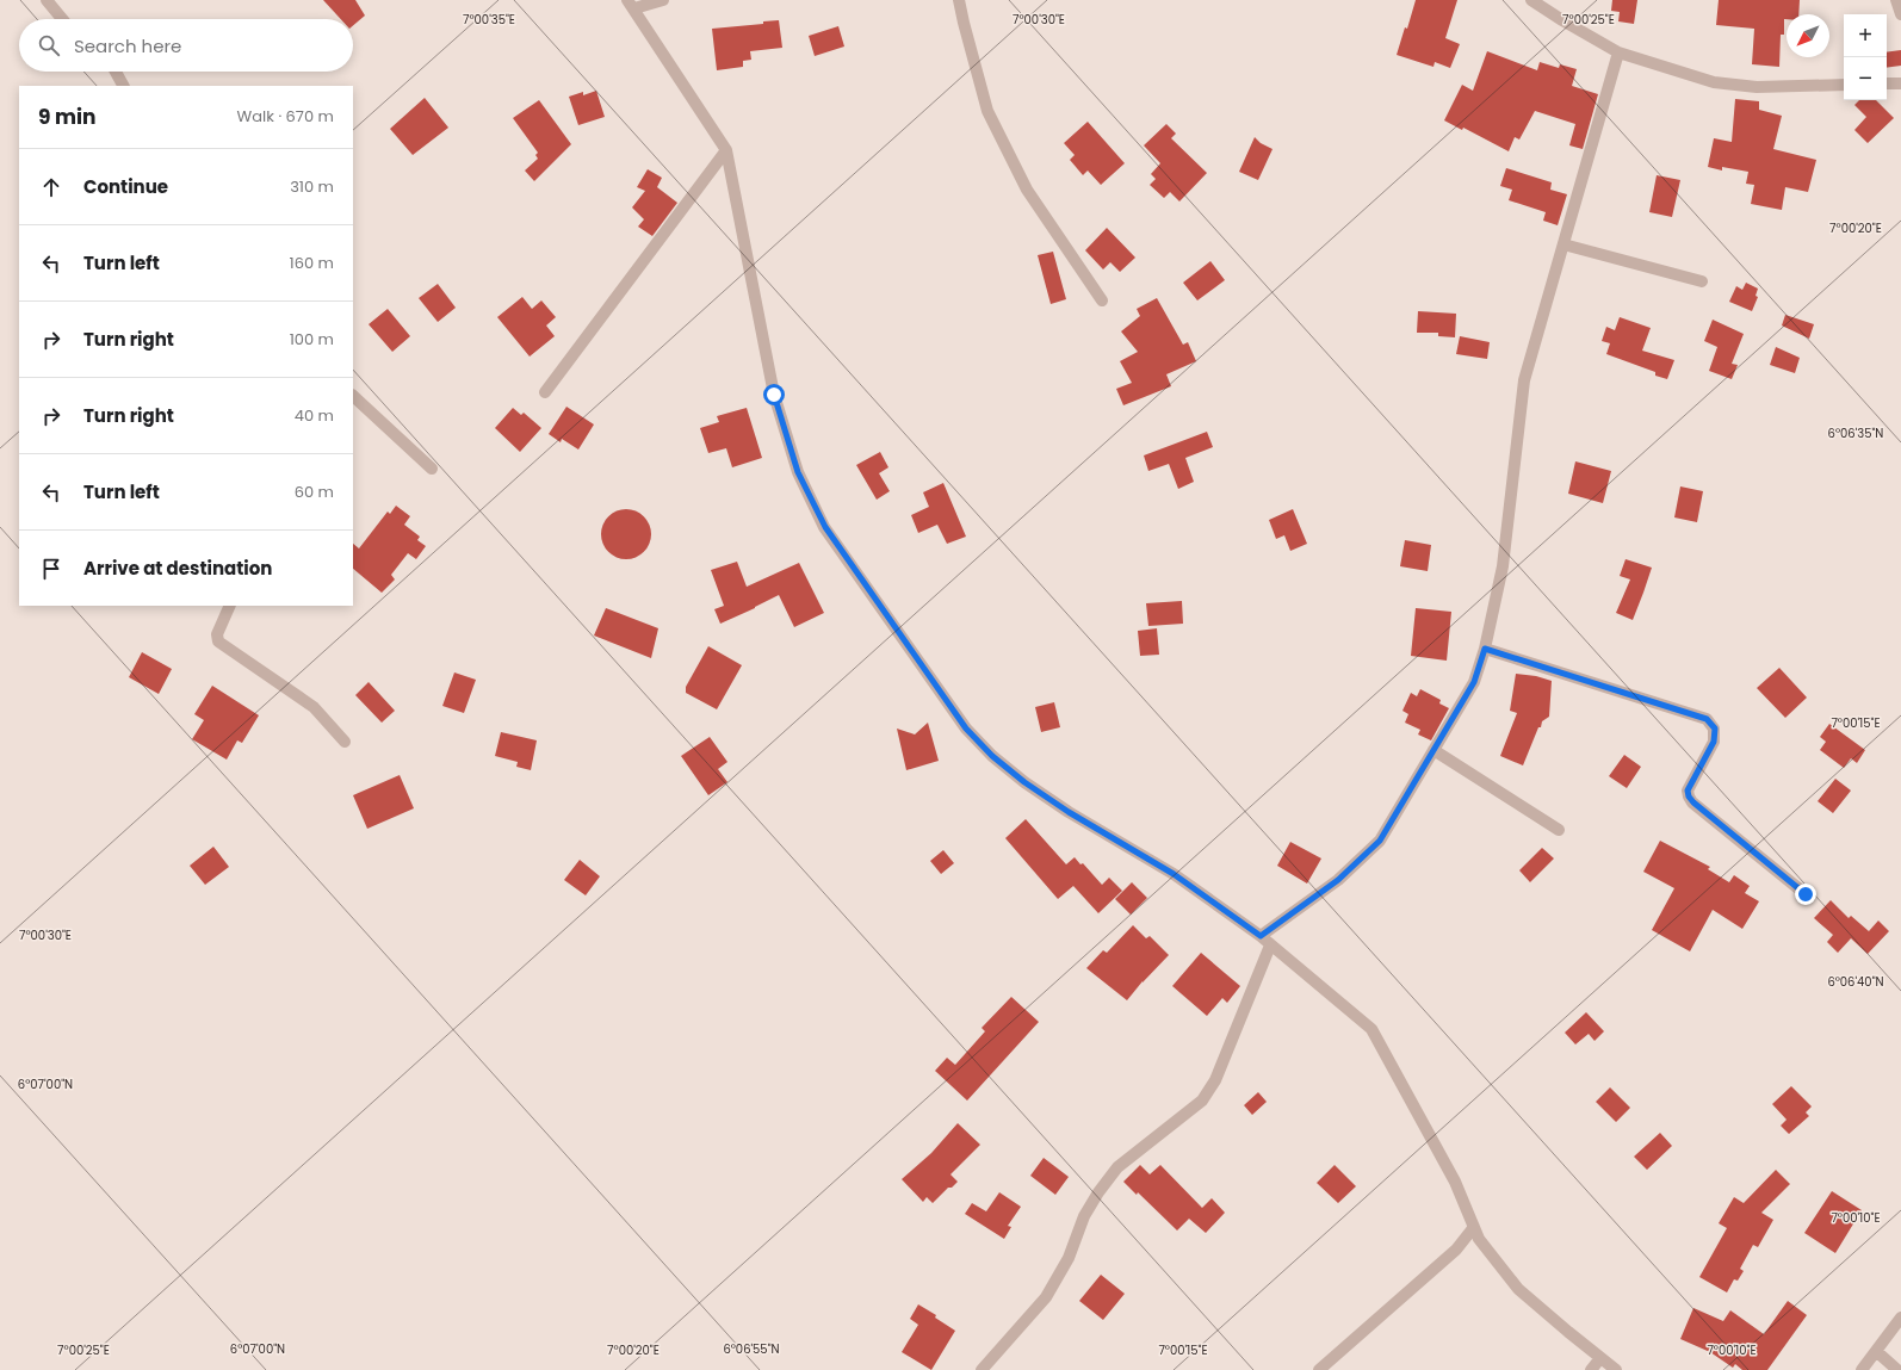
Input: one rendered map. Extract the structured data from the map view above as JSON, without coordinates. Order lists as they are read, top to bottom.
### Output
{
  "north": "bottom left",
  "page": {
    "map_buttons": ["+", "−"],
    "search": "Search here",
    "heading": ["9 min", "Walk · 670 m"],
    "list": [
      ["Continue", "310 m"],
      ["Turn left", "160 m"],
      ["Turn right", "100 m"],
      ["Turn right", "40 m"],
      ["Turn left", "60 m"],
      "Arrive at destination"
    ]
  },
  "coordinates": [
    "7°00'25\"E",
    "7°00'35\"E",
    "7°00'30\"E",
    "7°00'20\"E",
    "6°06'35\"N",
    "7°00'15\"E",
    "6°06'40\"N",
    "6°07'00\"N",
    "7°00'10\"E",
    "6°06'55\"N"
  ]
}
